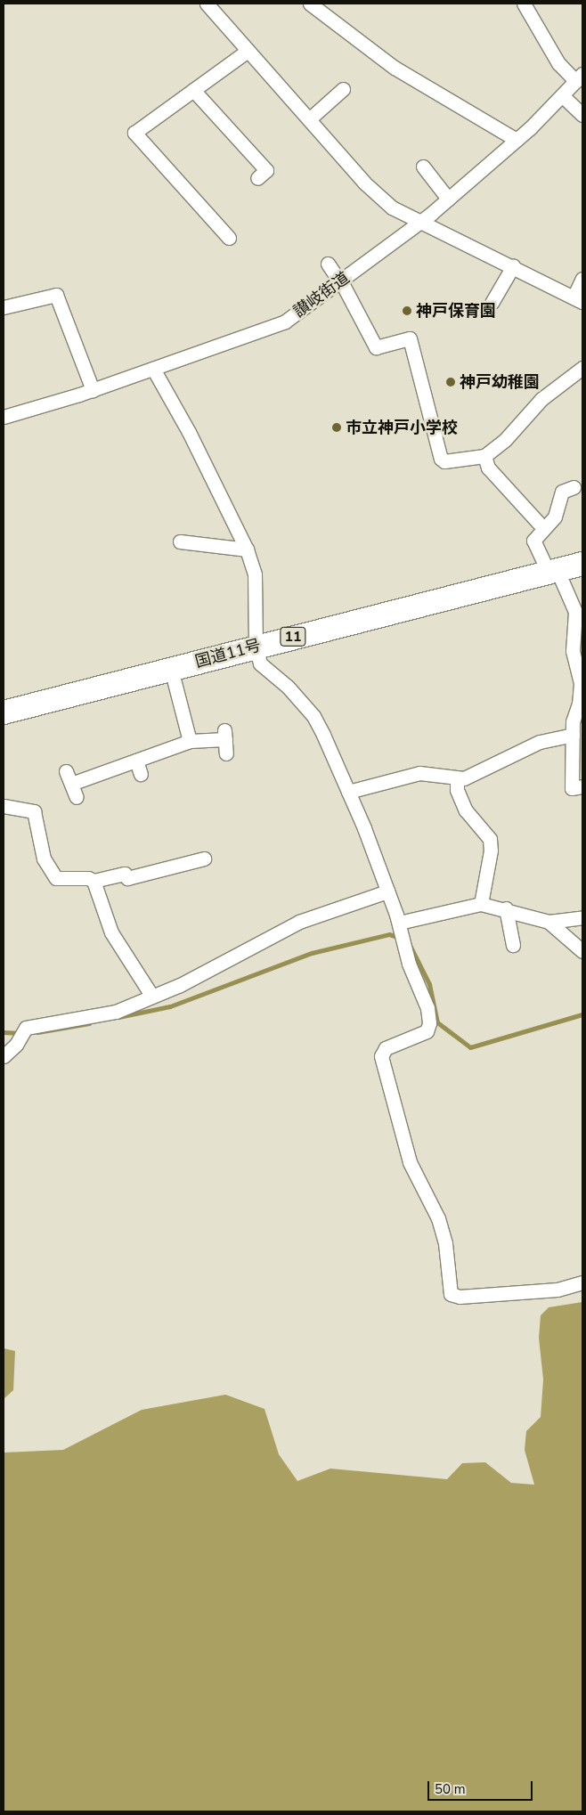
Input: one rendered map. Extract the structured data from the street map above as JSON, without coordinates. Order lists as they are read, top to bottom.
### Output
{
  "streets": {
    "highway": ["11", "国道11号"],
    "street": ["讃岐街道"]
  },
  "places": ["神戸保育園", "神戸幼稚園", "市立神戸小学校"],
  "scale_bar": "50 m"
}
